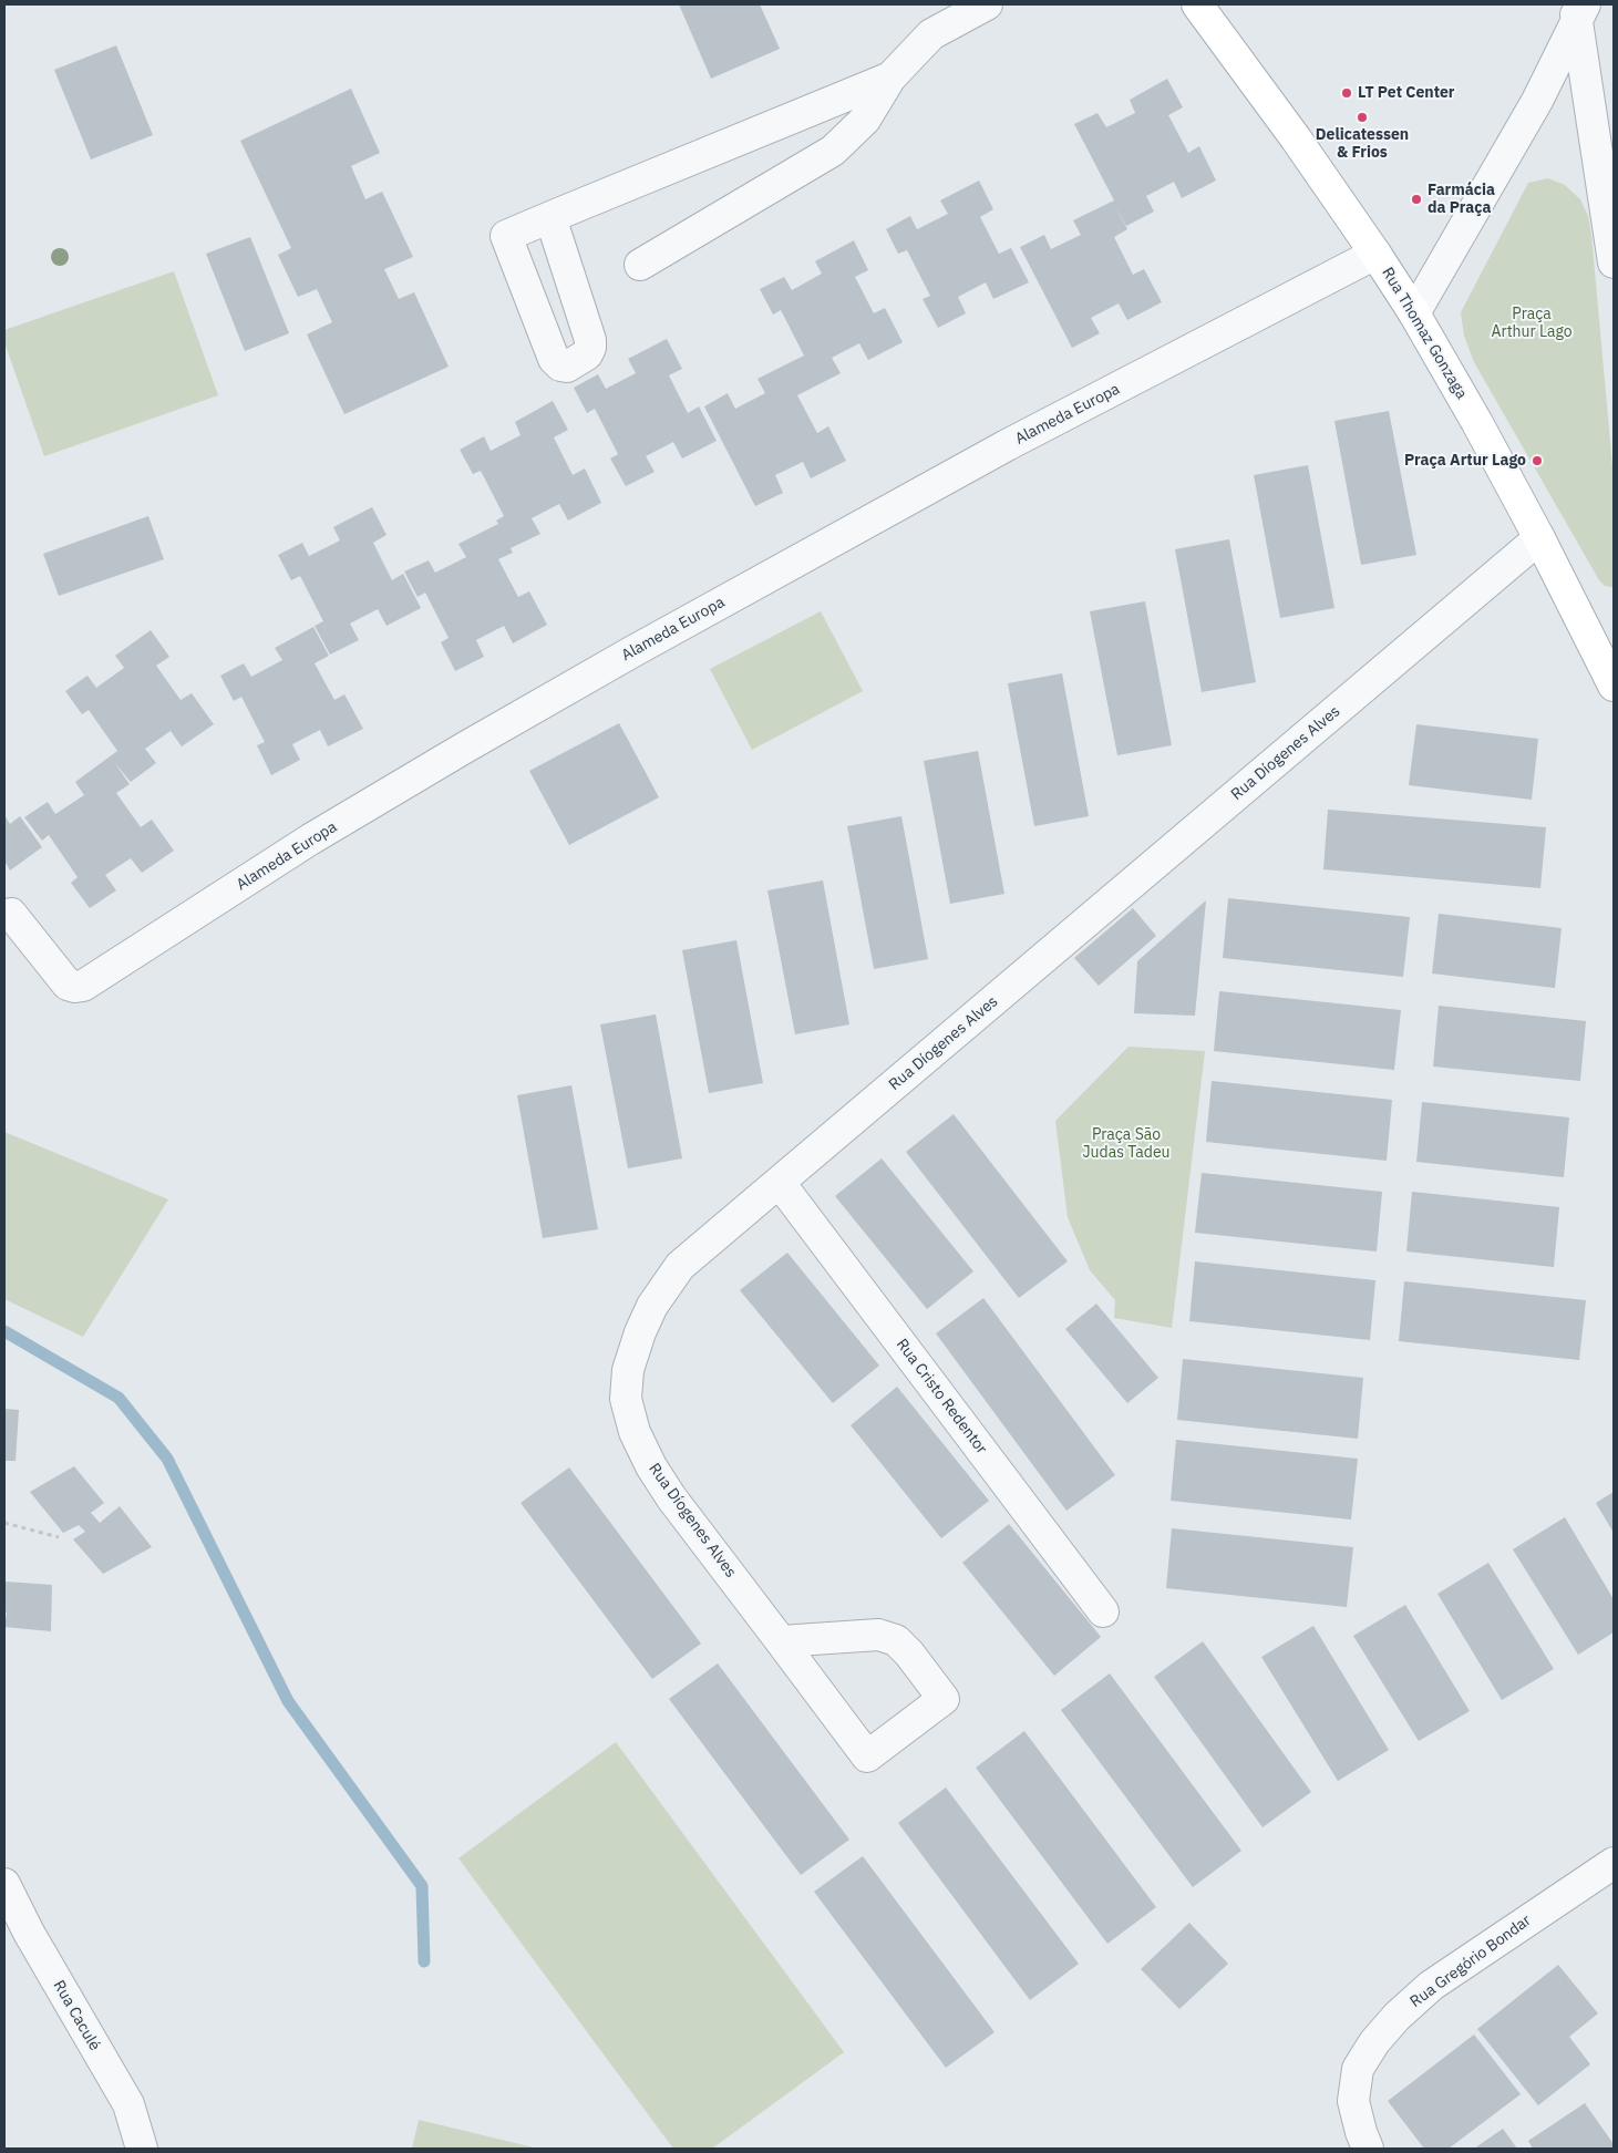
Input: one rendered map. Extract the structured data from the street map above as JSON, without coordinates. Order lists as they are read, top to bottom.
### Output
{
  "streets": {
    "main road": ["Rua Thomaz Gonzaga"],
    "street": [
      "Alameda Europa",
      "Rua Díogenes Alves",
      "Rua Cristo Redentor",
      "Rua Gregório Bondar",
      "Rua Caculé"
    ]
  },
  "crossings": [
    ["Rua Thomaz Gonzaga", "Alameda Europa"],
    ["Rua Thomaz Gonzaga", "Rua Díogenes Alves"],
    ["Rua Díogenes Alves", "Rua Cristo Redentor"]
  ],
  "parks": ["Praça Arthur Lago", "Praça São Judas Tadeu"],
  "places": [
    "LT Pet Center",
    "Delicatessen & Frios",
    "Farmácia da Praça",
    "Praça Artur Lago"
  ]
}
